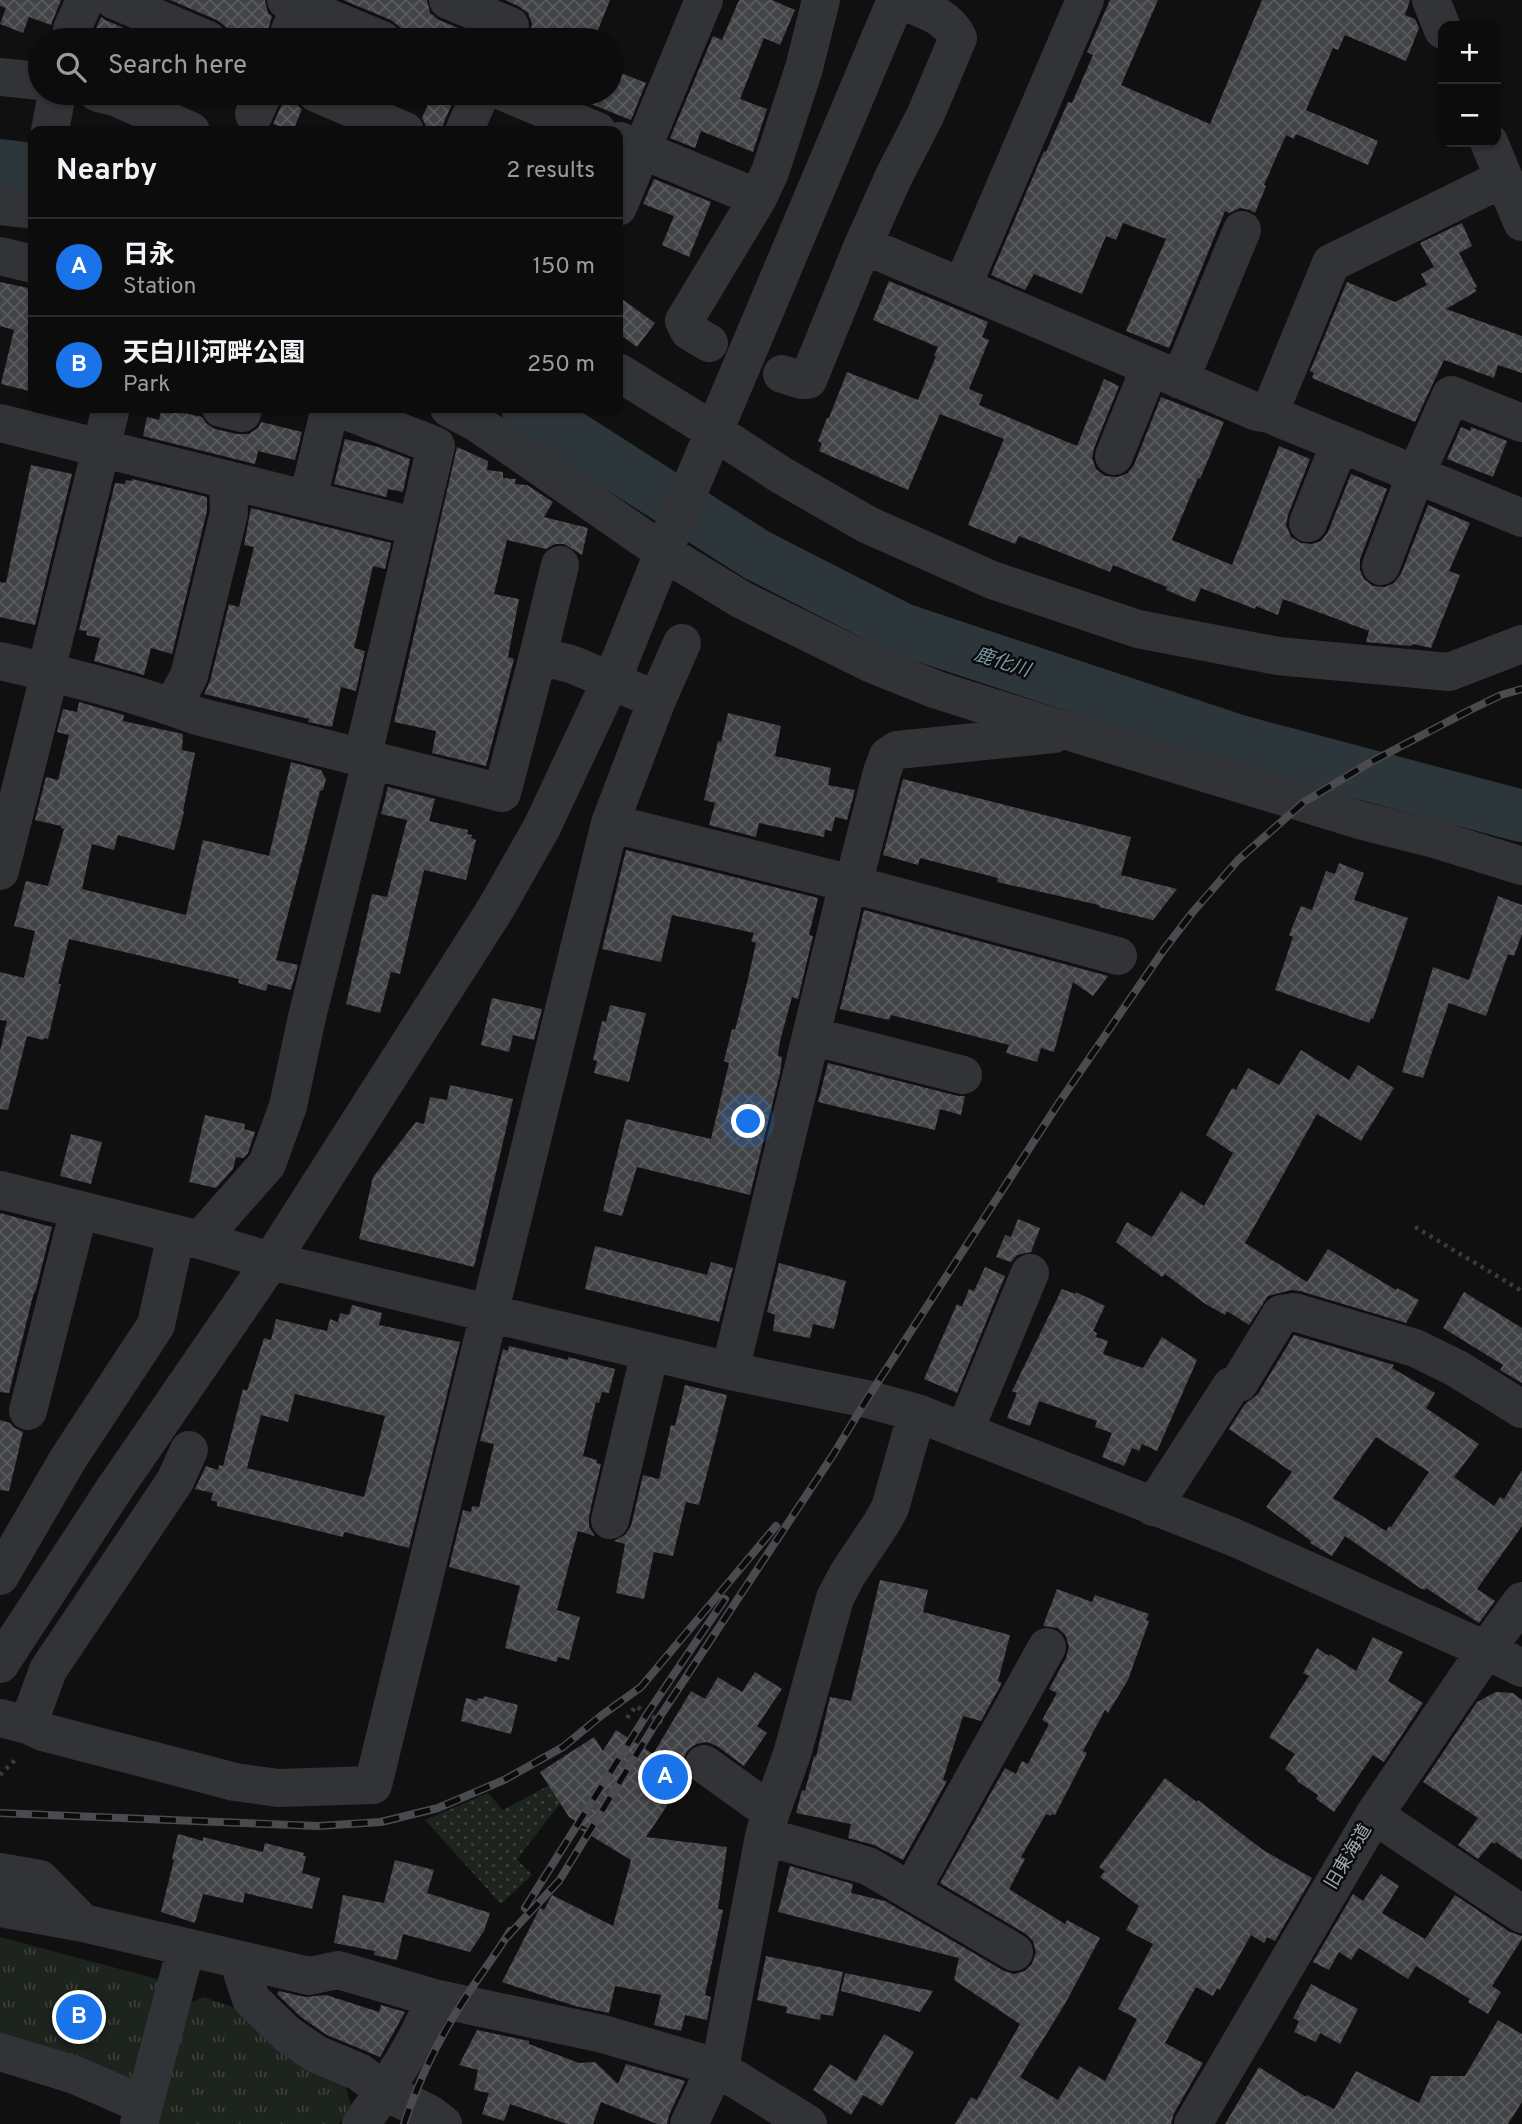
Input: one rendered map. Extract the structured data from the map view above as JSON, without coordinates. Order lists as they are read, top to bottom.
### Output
{
  "streets": {
    "street": ["旧東海道"]
  },
  "water": ["鹿化川"],
  "page": {
    "map_buttons": ["+", "−"],
    "search": "Search here",
    "heading": ["Nearby", "2 results"],
    "list": [
      {
        "mark": "A",
        "name": "日永",
        "note": "Station",
        "value": "150 m"
      },
      {
        "mark": "B",
        "name": "天白川河畔公園",
        "note": "Park",
        "value": "250 m"
      }
    ],
    "pins": ["A", "B"]
  }
}
